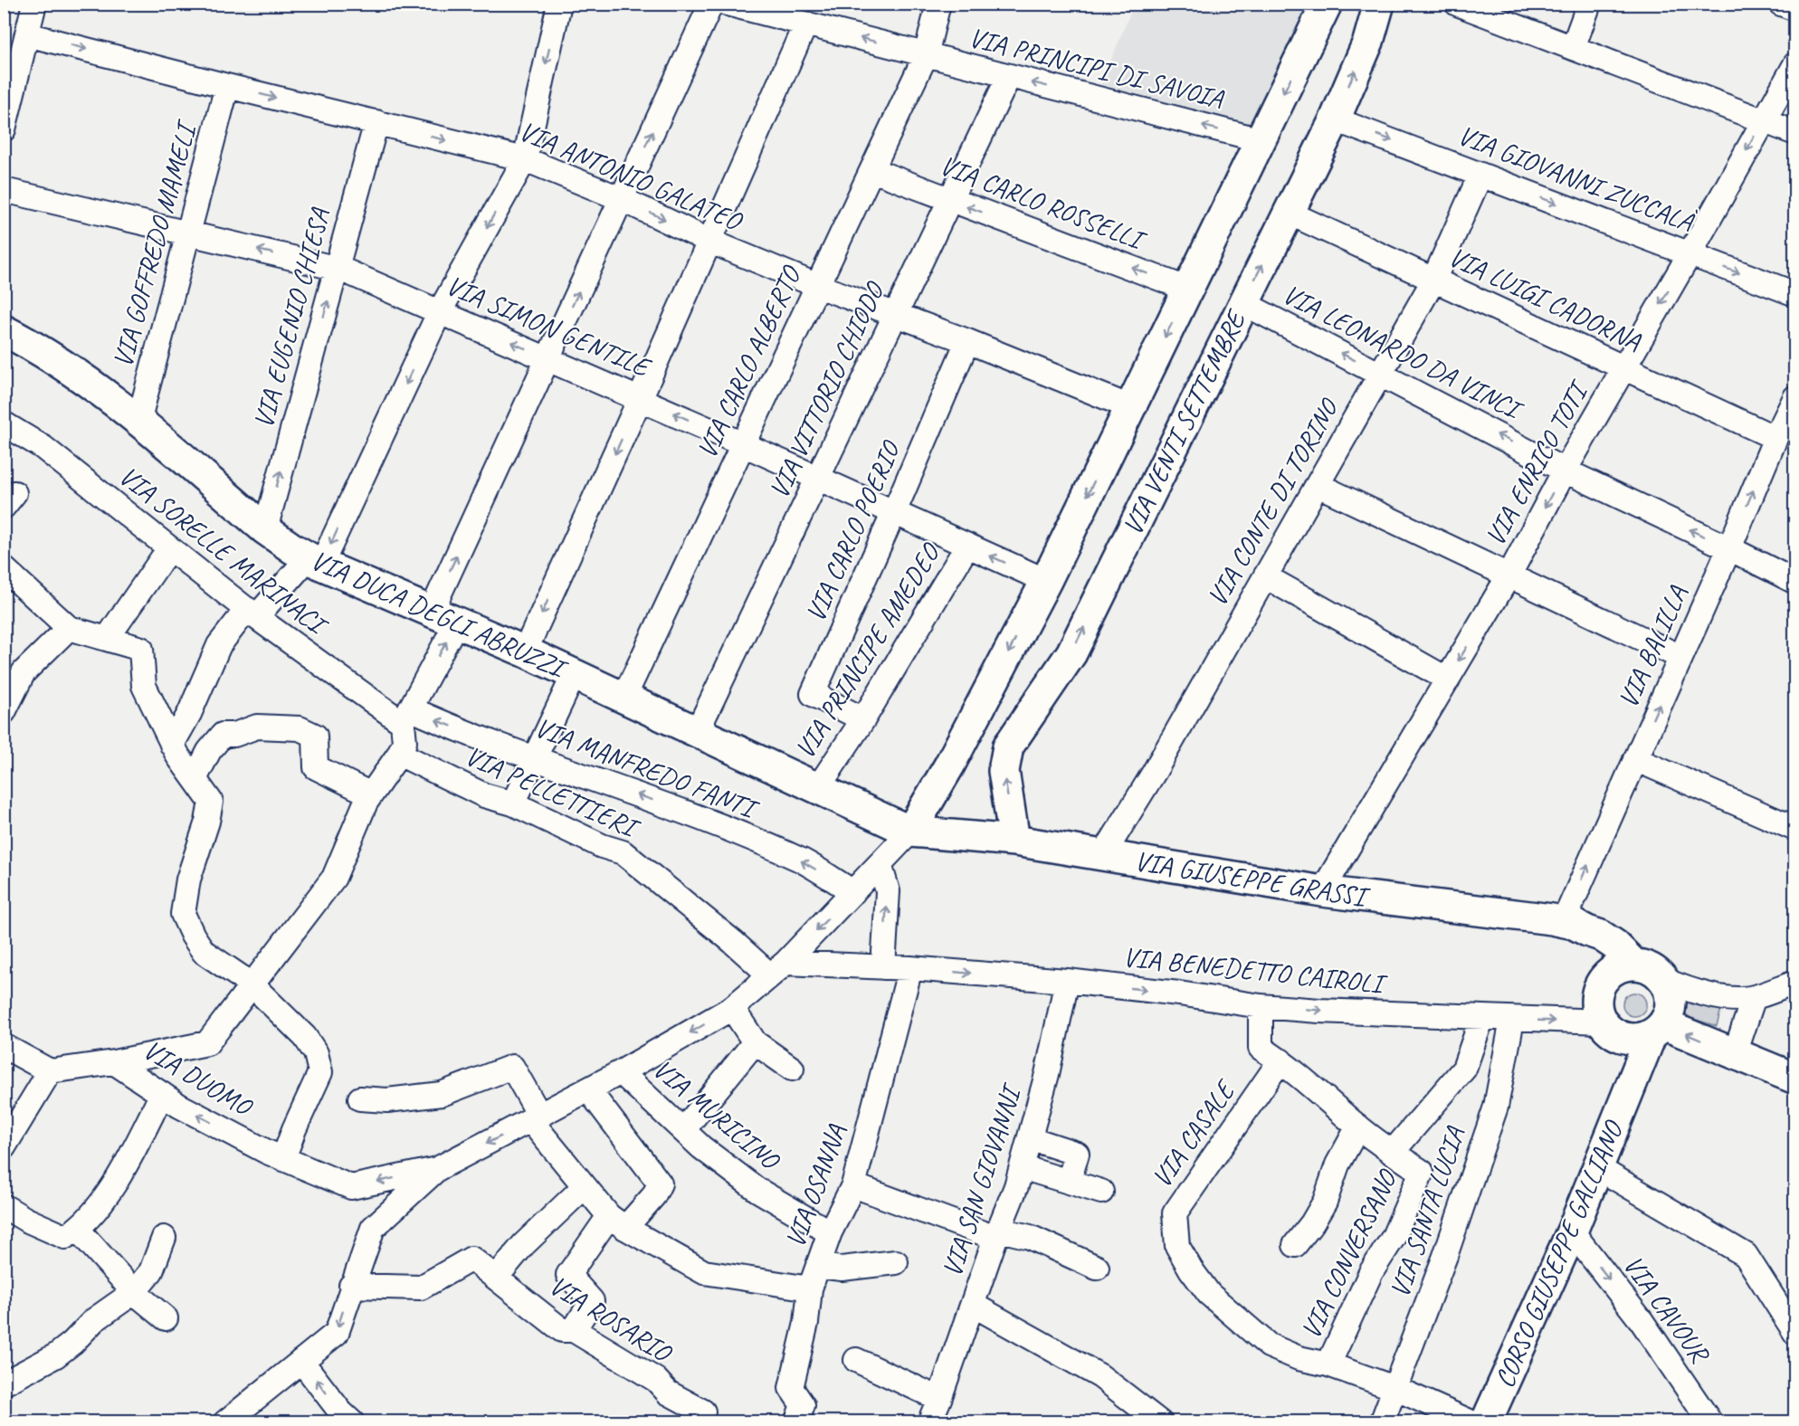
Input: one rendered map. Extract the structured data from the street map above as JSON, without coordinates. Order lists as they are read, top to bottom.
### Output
{
  "streets": {
    "street": [
      "VIA PRINCIPI DI SAVOIA",
      "VIA ANTONIO GALATEO",
      "VIA GIOVANNI ZUCCALÀ",
      "VIA CARLO ROSSELLI",
      "VIA GOFFREDO MAMELI",
      "VIA LUIGI CADORNA",
      "VIA EUGENIO CHIESA",
      "VIA SIMON GENTILE",
      "VIA LEONARDO DA VINCI",
      "VIA CARLO ALBERTO",
      "VIA VITTORIO CHIODO",
      "VIA VENTI SETTEMBRE",
      "VIA ENRICO TOTI",
      "VIA CONTE DI TORINO",
      "VIA CARLO POERIO",
      "VIA SORELLE MARINACI",
      "VIA DUCA DEGLI ABRUZZI",
      "VIA BALILLA",
      "VIA PRINCIPE AMEDEO",
      "VIA MANFREDO FANTI",
      "VIA PELLETTIERI",
      "VIA GIUSEPPE GRASSI",
      "VIA BENEDETTO CAIROLI",
      "VIA DUOMO",
      "VIA MURICINO",
      "VIA CASALE",
      "VIA SAN GIOVANNI",
      "VIA OSANNA",
      "VIA SANTA LUCIA",
      "VIA CONVERSANO",
      "CORSO GIUSEPPE GALLIANO",
      "VIA CAVOUR",
      "VIA ROSARIO"
    ]
  },
  "crossings": [
    ["VIA PRINCIPI DI SAVOIA", "VIA CARLO ALBERTO"],
    ["VIA PRINCIPI DI SAVOIA", "VIA VITTORIO CHIODO"],
    ["VIA PRINCIPI DI SAVOIA", "VIA VENTI SETTEMBRE"],
    ["VIA ANTONIO GALATEO", "VIA GOFFREDO MAMELI"],
    ["VIA ANTONIO GALATEO", "VIA EUGENIO CHIESA"],
    ["VIA ANTONIO GALATEO", "VIA CARLO ALBERTO"],
    ["VIA ANTONIO GALATEO", "VIA VITTORIO CHIODO"],
    ["VIA ANTONIO GALATEO", "VIA VENTI SETTEMBRE"],
    ["VIA ANTONIO GALATEO", "VIA CARLO POERIO"],
    ["VIA GIOVANNI ZUCCALÀ", "VIA VENTI SETTEMBRE"],
    ["VIA GIOVANNI ZUCCALÀ", "VIA ENRICO TOTI"],
    ["VIA GIOVANNI ZUCCALÀ", "VIA CONTE DI TORINO"],
    ["VIA CARLO ROSSELLI", "VIA CARLO ALBERTO"],
    ["VIA CARLO ROSSELLI", "VIA VITTORIO CHIODO"],
    ["VIA CARLO ROSSELLI", "VIA VENTI SETTEMBRE"],
    ["VIA GOFFREDO MAMELI", "VIA SIMON GENTILE"],
    ["VIA GOFFREDO MAMELI", "VIA DUCA DEGLI ABRUZZI"],
    ["VIA LUIGI CADORNA", "VIA VENTI SETTEMBRE"],
    ["VIA LUIGI CADORNA", "VIA ENRICO TOTI"],
    ["VIA LUIGI CADORNA", "VIA CONTE DI TORINO"],
    ["VIA LUIGI CADORNA", "VIA BALILLA"],
    ["VIA EUGENIO CHIESA", "VIA SIMON GENTILE"],
    ["VIA EUGENIO CHIESA", "VIA DUCA DEGLI ABRUZZI"],
    ["VIA SIMON GENTILE", "VIA CARLO ALBERTO"],
    ["VIA SIMON GENTILE", "VIA VITTORIO CHIODO"],
    ["VIA SIMON GENTILE", "VIA VENTI SETTEMBRE"],
    ["VIA SIMON GENTILE", "VIA CARLO POERIO"],
    ["VIA SIMON GENTILE", "VIA PRINCIPE AMEDEO"],
    ["VIA LEONARDO DA VINCI", "VIA VENTI SETTEMBRE"],
    ["VIA LEONARDO DA VINCI", "VIA ENRICO TOTI"],
    ["VIA LEONARDO DA VINCI", "VIA CONTE DI TORINO"],
    ["VIA LEONARDO DA VINCI", "VIA BALILLA"],
    ["VIA CARLO ALBERTO", "VIA DUCA DEGLI ABRUZZI"],
    ["VIA VITTORIO CHIODO", "VIA DUCA DEGLI ABRUZZI"],
    ["VIA VENTI SETTEMBRE", "VIA DUCA DEGLI ABRUZZI"],
    ["VIA VENTI SETTEMBRE", "VIA GIUSEPPE GRASSI"],
    ["VIA ENRICO TOTI", "VIA GIUSEPPE GRASSI"],
    ["VIA CONTE DI TORINO", "VIA GIUSEPPE GRASSI"],
    ["VIA CARLO POERIO", "VIA PRINCIPE AMEDEO"],
    ["VIA SORELLE MARINACI", "VIA MANFREDO FANTI"],
    ["VIA DUCA DEGLI ABRUZZI", "VIA PRINCIPE AMEDEO"],
    ["VIA DUCA DEGLI ABRUZZI", "VIA GIUSEPPE GRASSI"],
    ["VIA BALILLA", "VIA GIUSEPPE GRASSI"],
    ["VIA PELLETTIERI", "VIA BENEDETTO CAIROLI"],
    ["VIA GIUSEPPE GRASSI", "VIA BENEDETTO CAIROLI"],
    ["VIA GIUSEPPE GRASSI", "CORSO GIUSEPPE GALLIANO"],
    ["VIA BENEDETTO CAIROLI", "VIA SAN GIOVANNI"],
    ["VIA BENEDETTO CAIROLI", "VIA OSANNA"],
    ["VIA BENEDETTO CAIROLI", "VIA SANTA LUCIA"],
    ["VIA BENEDETTO CAIROLI", "CORSO GIUSEPPE GALLIANO"],
    ["VIA MURICINO", "VIA OSANNA"],
    ["VIA CASALE", "VIA SANTA LUCIA"],
    ["VIA CASALE", "VIA CONVERSANO"],
    ["CORSO GIUSEPPE GALLIANO", "VIA CAVOUR"]
  ],
  "one_way": [
    "VIA PRINCIPI DI SAVOIA",
    "VIA ANTONIO GALATEO",
    "VIA CARLO ROSSELLI",
    "VIA SIMON GENTILE",
    "VIA ENRICO TOTI",
    "VIA BALILLA",
    "VIA MANFREDO FANTI",
    "VIA BENEDETTO CAIROLI",
    "VIA DUOMO"
  ]
}
